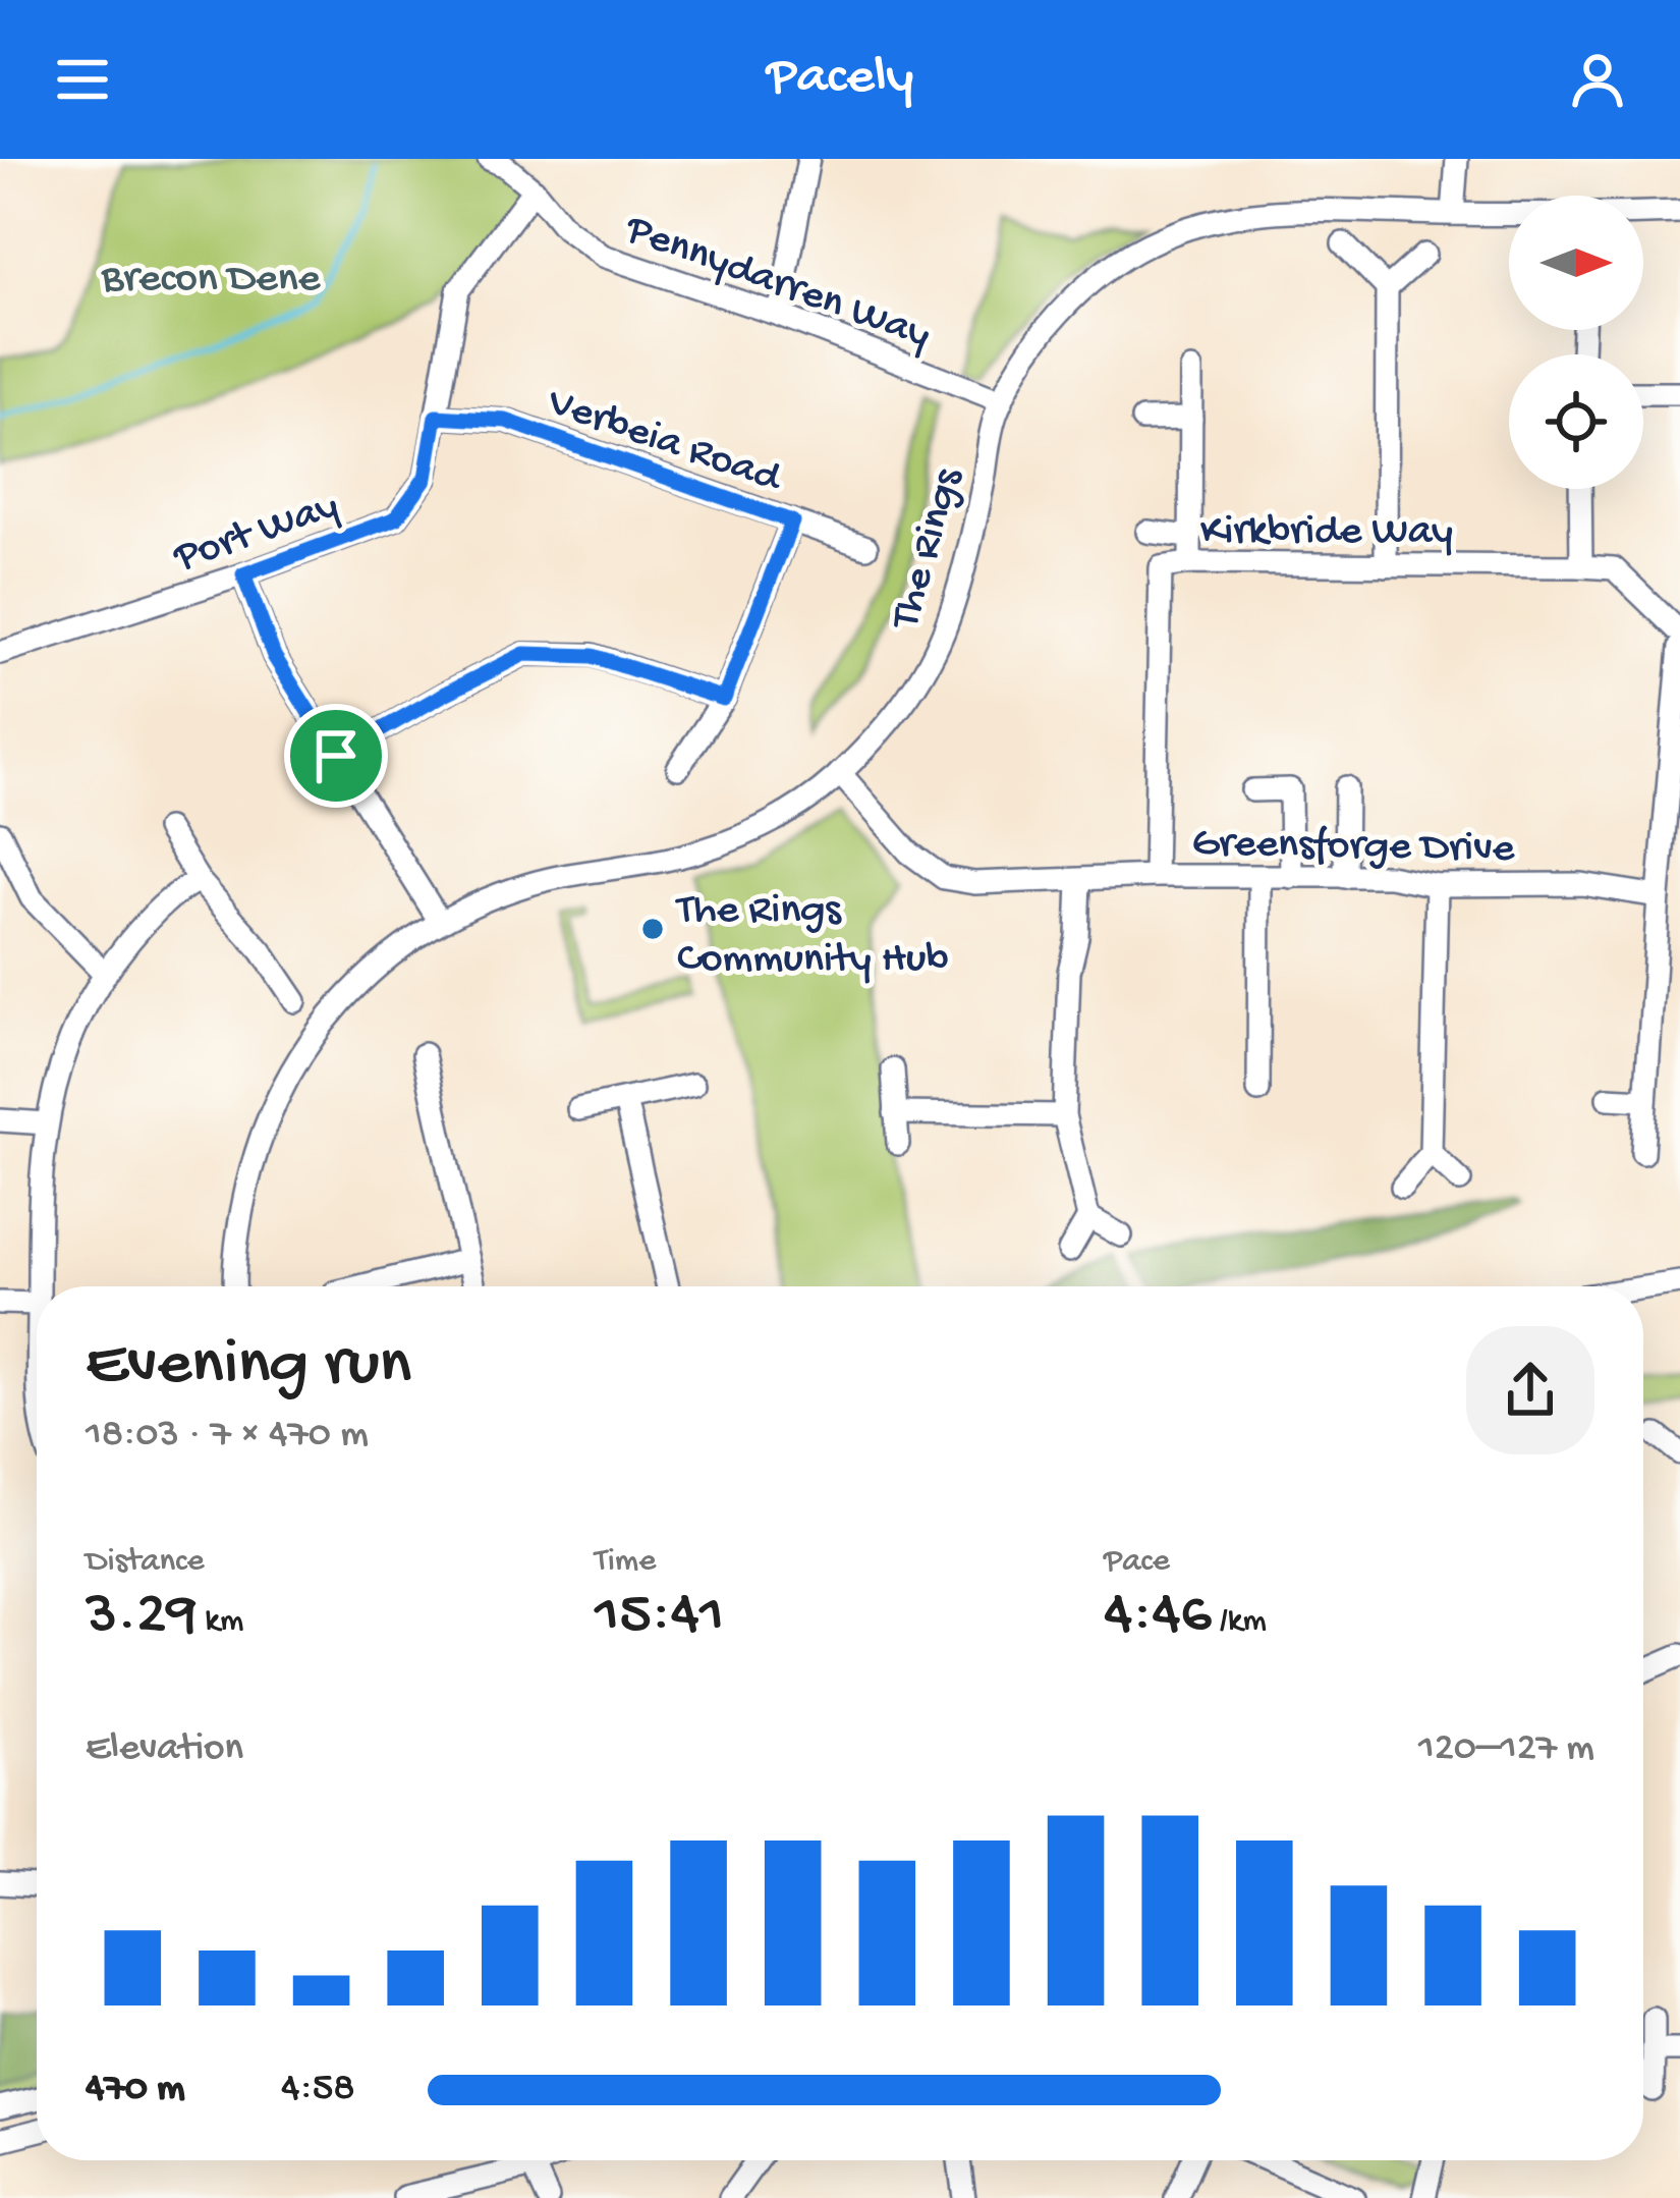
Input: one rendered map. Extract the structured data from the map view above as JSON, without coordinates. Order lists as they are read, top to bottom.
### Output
{
  "streets": {
    "street": [
      "Pennydarren Way",
      "Verbeia Road",
      "Kirkbride Way",
      "Port Way",
      "The Rings",
      "Greensforge Drive"
    ]
  },
  "crossings": [
    ["Pennydarren Way", "Port Way"],
    ["Pennydarren Way", "The Rings"],
    ["Verbeia Road", "Port Way"],
    ["Kirkbride Way", "Greensforge Drive"],
    ["The Rings", "Greensforge Drive"]
  ],
  "parks": ["Brecon Dene"],
  "places": ["The Rings Community Hub"],
  "north": "right",
  "page": {
    "header": "Pacely",
    "heading": ["Evening run", "18:03 · 7 × 470 m"],
    "stats": [
      ["Distance", "3.29 km"],
      ["Time", "15:41"],
      ["Pace", "4:46 /km"]
    ],
    "chart": ["Elevation", "120–127 m"],
    "list": [
      {
        "name": "470 m",
        "note": "4:58"
      }
    ]
  }
}
